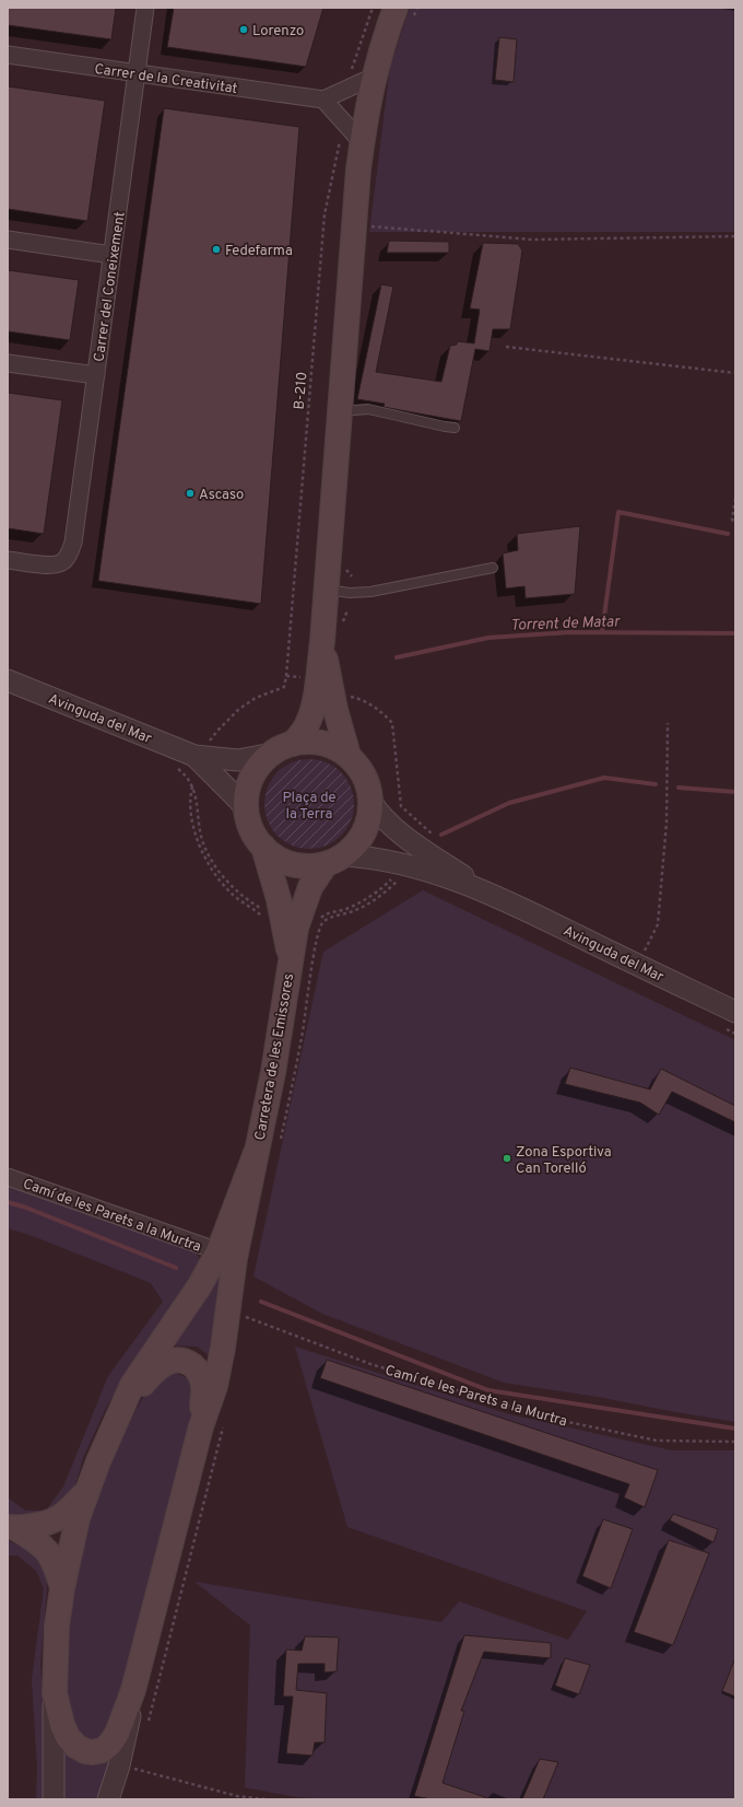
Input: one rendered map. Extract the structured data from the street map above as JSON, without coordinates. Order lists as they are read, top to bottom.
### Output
{
  "streets": {
    "main road": ["Carretera de les Emissores"],
    "street": [
      "Carrer de la Creativitat",
      "Carrer del Coneixement",
      "Avinguda del Mar",
      "Camí de les Parets a la Murtra"
    ],
    "path": ["B-210"]
  },
  "crossings": [
    ["Carrer de la Creativitat", "Carrer del Coneixement"],
    ["Avinguda del Mar", "Carretera de les Emissores"]
  ],
  "water": ["Torrent de Matar"],
  "parks": ["Plaça de la Terra"],
  "places": [
    "Lorenzo",
    "Fedefarma",
    "Ascaso",
    "Zona Esportiva Can Torelló"
  ]
}
